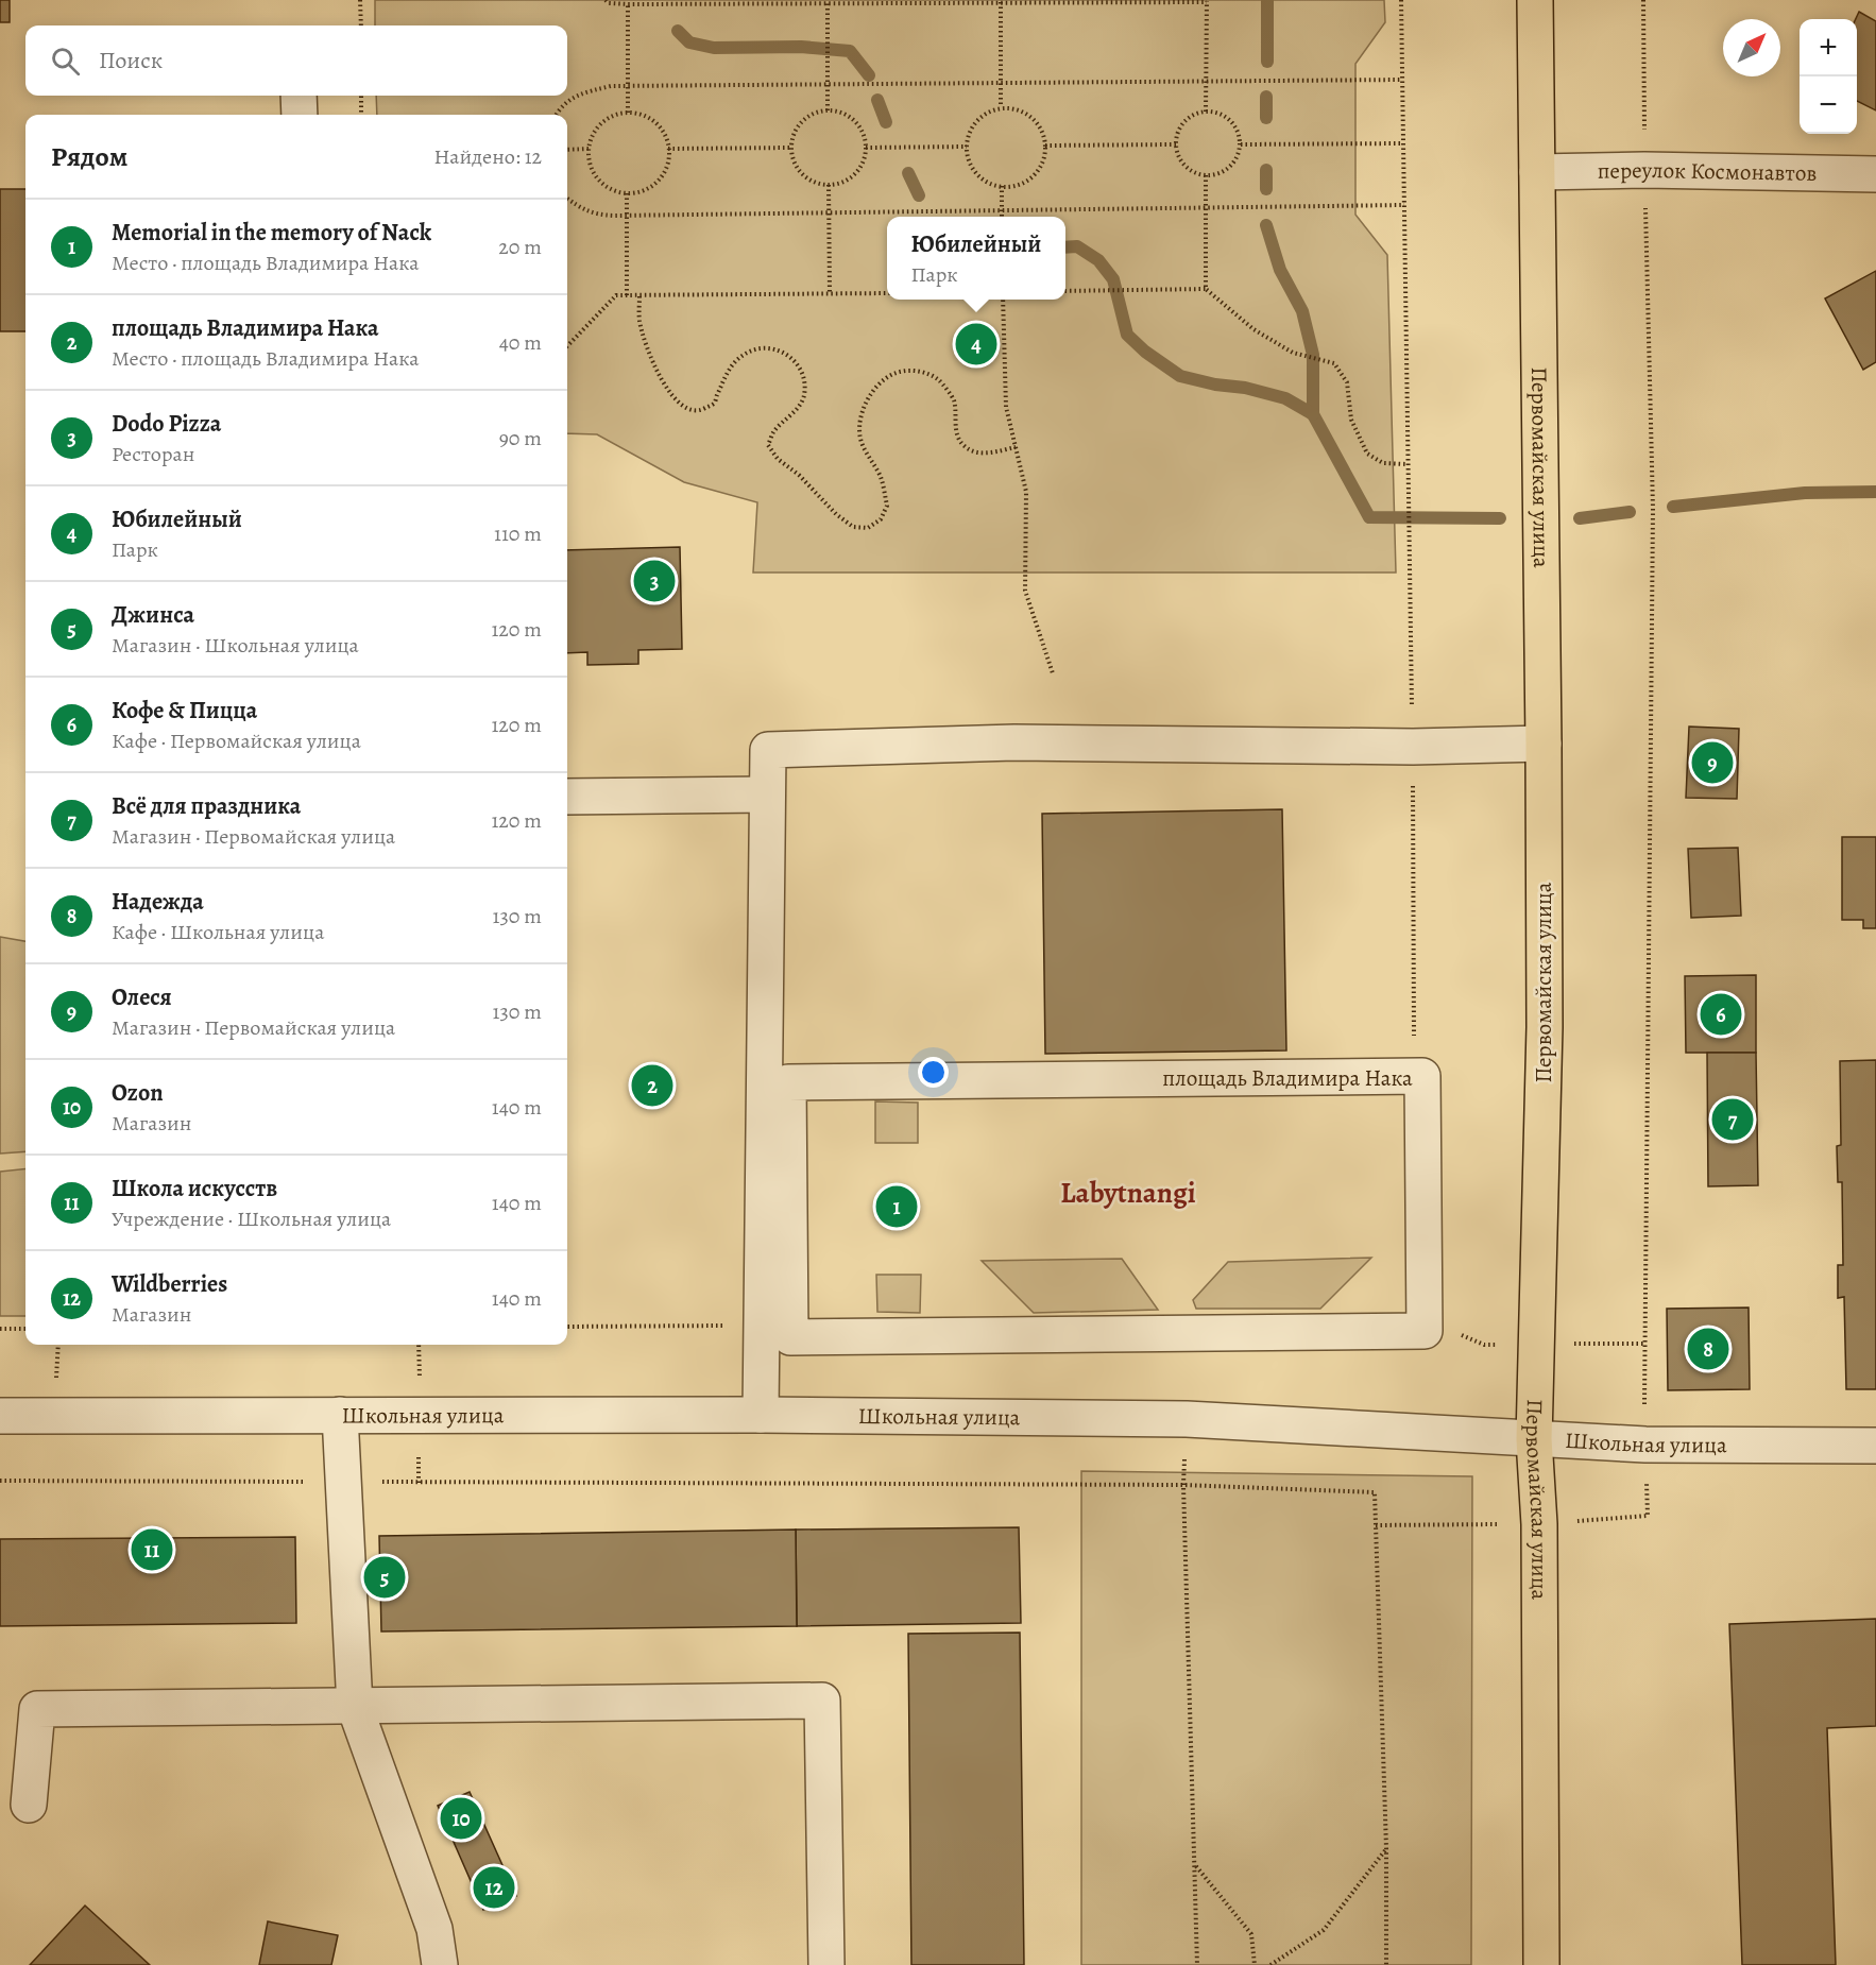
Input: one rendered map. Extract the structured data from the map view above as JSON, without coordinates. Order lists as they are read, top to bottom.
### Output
{
  "streets": {
    "main road": ["Первомайская улица"],
    "street": ["переулок Космонавтов", "площадь Владимира Нака", "Школьная улица"]
  },
  "crossings": [
    ["переулок Космонавтов", "Первомайская улица"],
    ["Первомайская улица", "Школьная улица"]
  ],
  "districts": ["Labytnangi"],
  "north": "top right",
  "page": {
    "map_buttons": ["+", "−"],
    "search": "Поиск",
    "heading": ["Рядом", "Найдено: 12"],
    "list": [
      {
        "mark": "1",
        "name": "Memorial in the memory of Nack",
        "note": "Место · площадь Владимира Нака",
        "value": "20 m"
      },
      {
        "mark": "2",
        "name": "площадь Владимира Нака",
        "note": "Место · площадь Владимира Нака",
        "value": "40 m"
      },
      {
        "mark": "3",
        "name": "Dodo Pizza",
        "note": "Ресторан",
        "value": "90 m"
      },
      {
        "mark": "4",
        "name": "Юбилейный",
        "note": "Парк",
        "value": "110 m"
      },
      {
        "mark": "5",
        "name": "Джинса",
        "note": "Магазин · Школьная улица",
        "value": "120 m"
      },
      {
        "mark": "6",
        "name": "Кофе & Пицца",
        "note": "Кафе · Первомайская улица",
        "value": "120 m"
      },
      {
        "mark": "7",
        "name": "Всё для праздника",
        "note": "Магазин · Первомайская улица",
        "value": "120 m"
      },
      {
        "mark": "8",
        "name": "Надежда",
        "note": "Кафе · Школьная улица",
        "value": "130 m"
      },
      {
        "mark": "9",
        "name": "Олеся",
        "note": "Магазин · Первомайская улица",
        "value": "130 m"
      },
      {
        "mark": "10",
        "name": "Ozon",
        "note": "Магазин",
        "value": "140 m"
      },
      {
        "mark": "11",
        "name": "Школа искусств",
        "note": "Учреждение · Школьная улица",
        "value": "140 m"
      },
      {
        "mark": "12",
        "name": "Wildberries",
        "note": "Магазин",
        "value": "140 m"
      }
    ],
    "popup": ["Юбилейный", "Парк"],
    "pins": [
      "4",
      "3",
      "9",
      "6",
      "2",
      "7",
      "1",
      "8",
      "11",
      "5",
      "10",
      "12"
    ]
  }
}
